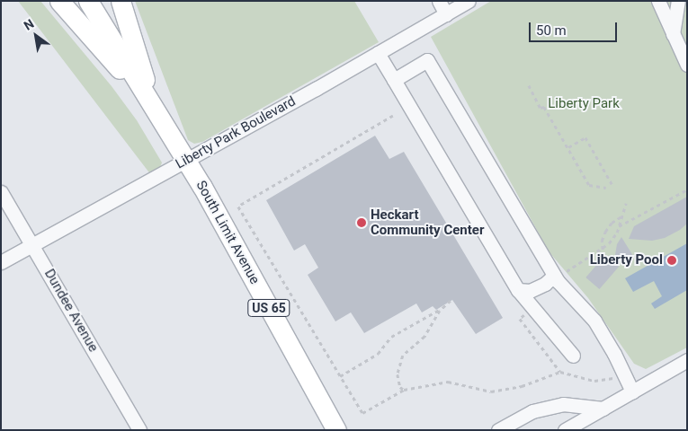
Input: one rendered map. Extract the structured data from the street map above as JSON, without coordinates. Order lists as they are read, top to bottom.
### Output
{
  "streets": {
    "highway": ["South Limit Avenue", "US 65"],
    "street": ["Liberty Park Boulevard", "Dundee Avenue"]
  },
  "crossings": [
    ["Liberty Park Boulevard", "South Limit Avenue"],
    ["Liberty Park Boulevard", "Dundee Avenue"],
    ["South Limit Avenue", "US 65"]
  ],
  "parks": ["Liberty Park"],
  "places": ["Heckart Community Center", "Liberty Pool"],
  "scale_bar": "50 m",
  "north": "top left"
}
